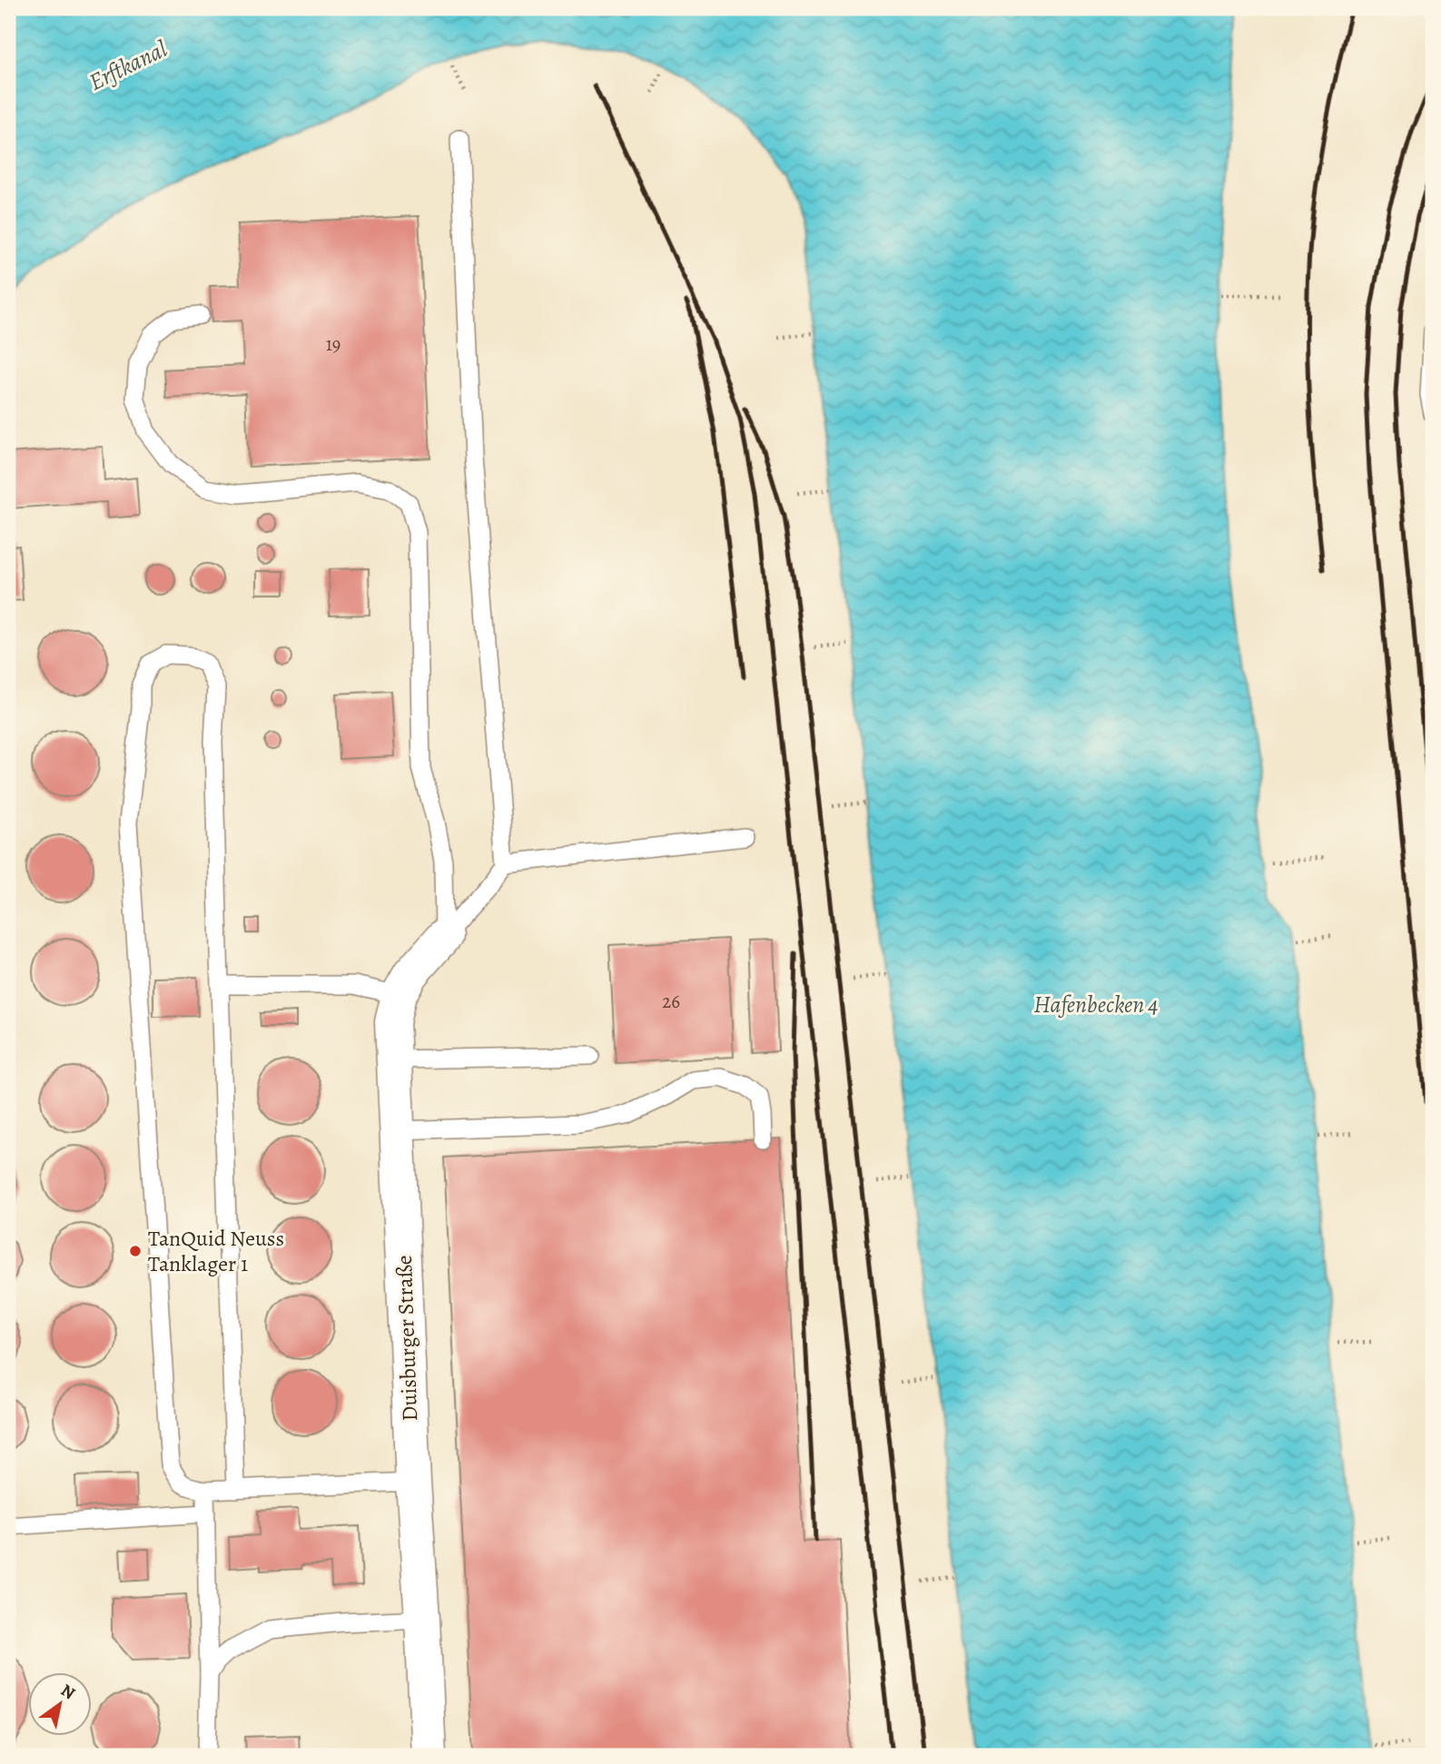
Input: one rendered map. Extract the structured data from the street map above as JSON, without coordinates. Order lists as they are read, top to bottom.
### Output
{
  "streets": {
    "street": ["Duisburger Straße"]
  },
  "water": ["Erftkanal", "Hafenbecken 4"],
  "places": ["TanQuid Neuss Tanklager 1"],
  "house_numbers": ["19", "26"],
  "north": "top right"
}
